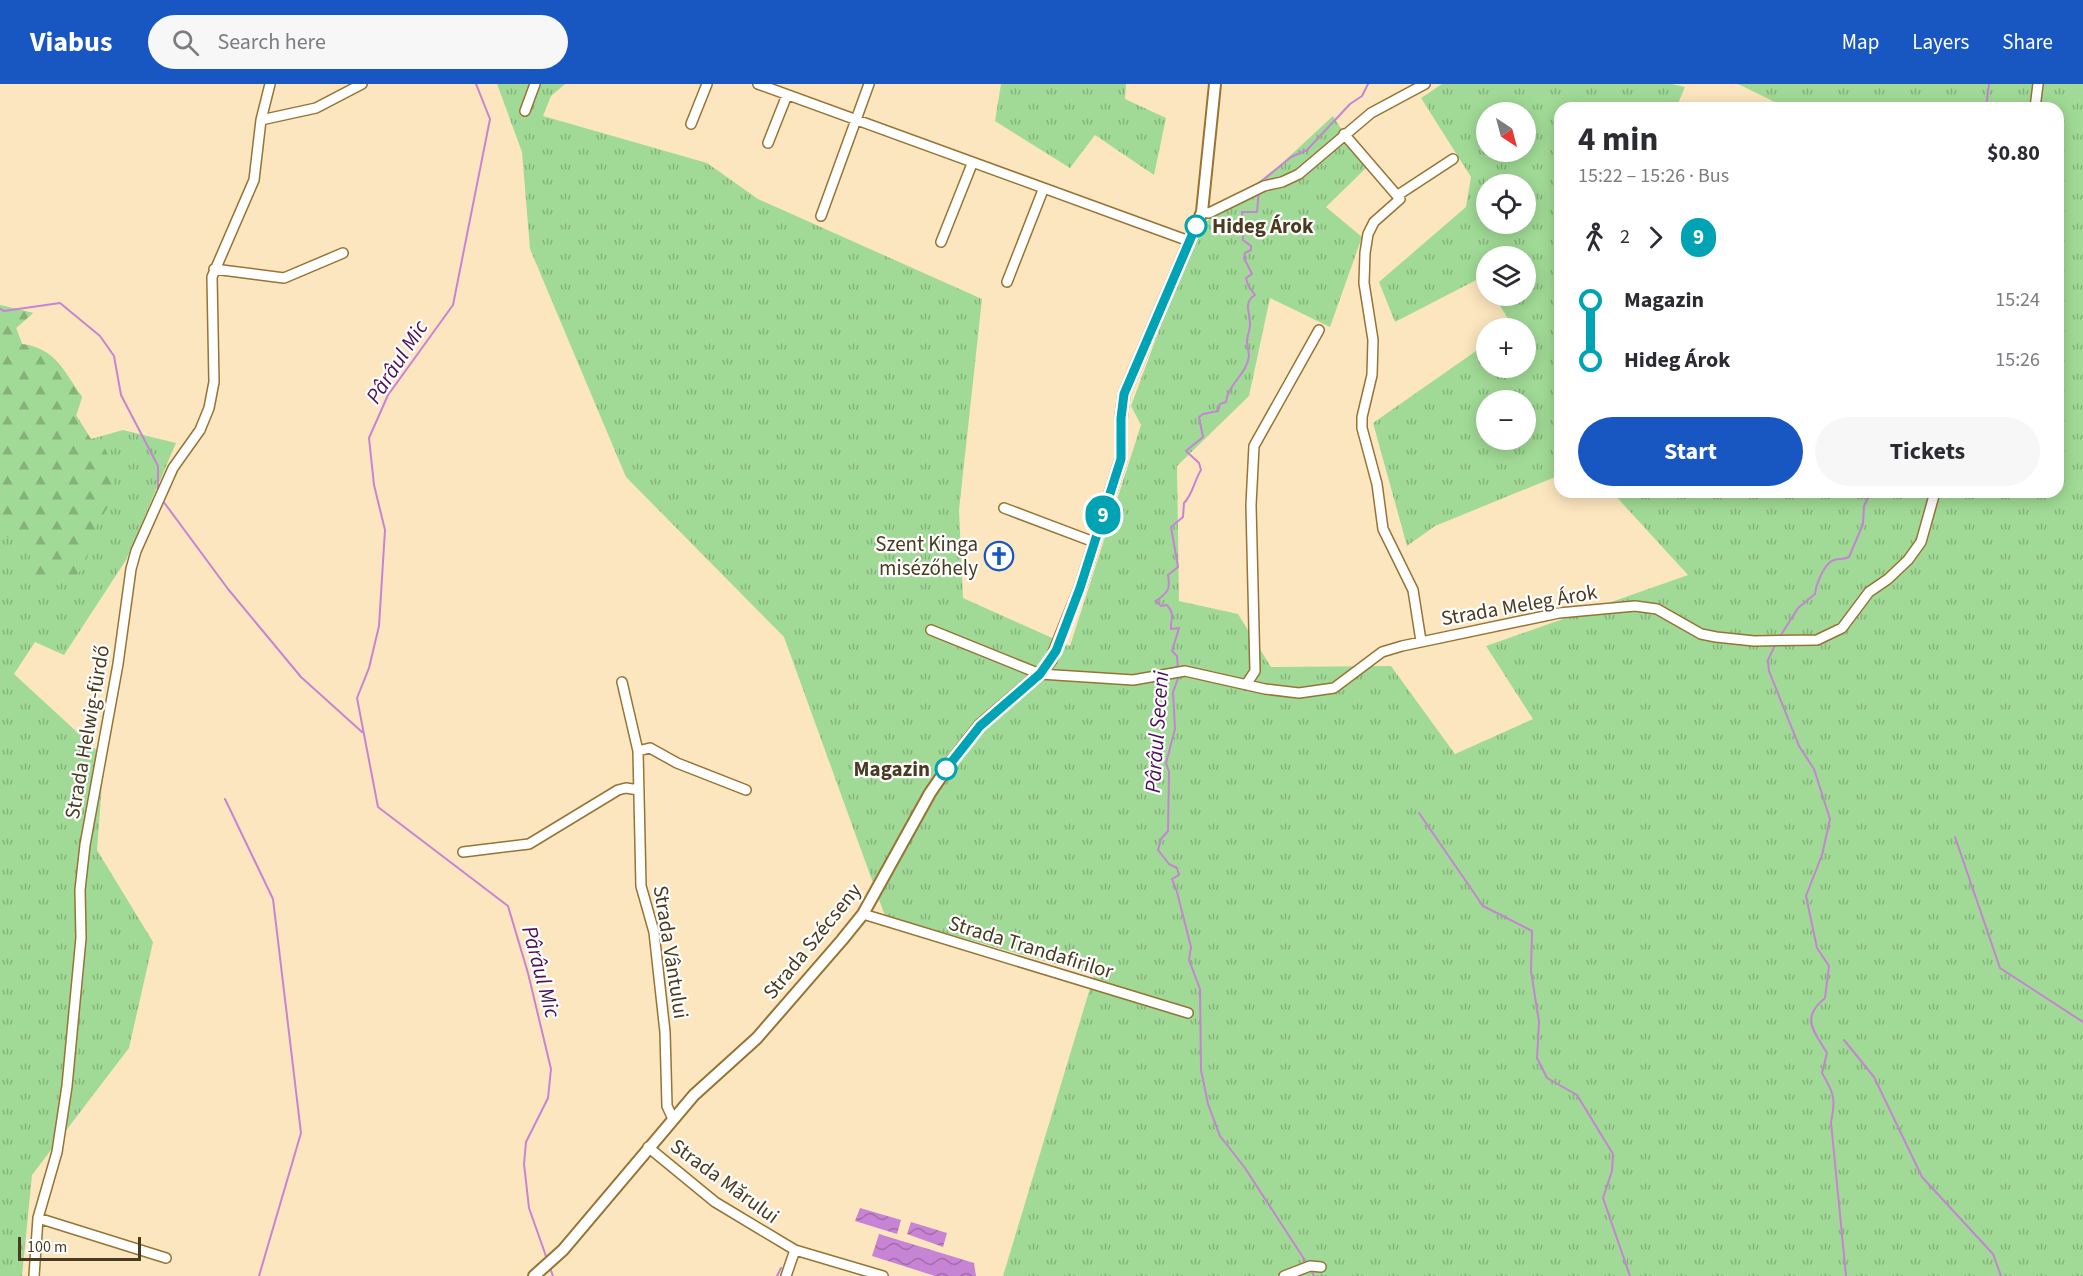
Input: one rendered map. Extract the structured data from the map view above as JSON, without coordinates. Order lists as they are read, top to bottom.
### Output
{
  "streets": {
    "street": [
      "Strada Meleg Árok",
      "Strada Helwig-fürdő",
      "Strada Szécseny",
      "Strada Trandafirilor",
      "Strada Vântului",
      "Strada Mărului"
    ]
  },
  "crossings": [
    ["Strada Meleg Árok", "Strada Szécseny"],
    ["Strada Szécseny", "Strada Trandafirilor"],
    ["Strada Szécseny", "Strada Vântului"],
    ["Strada Szécseny", "Strada Mărului"]
  ],
  "water": ["Pârâul Mic", "Pârâul Seceni"],
  "places": {
    "other": ["Hideg Árok", "Magazin"],
    "church": ["Szent Kinga misézőhely"]
  },
  "lines": ["bus line 9"],
  "scale_bar": "100 m",
  "north": "bottom right",
  "page": {
    "header": "Viabus",
    "search": "Search here",
    "nav": ["Map", "Layers", "Share"],
    "on_map": "9",
    "map_buttons": ["+", "−"],
    "heading": ["4 min", "15:22 – 15:26 · Bus", "$0.80"],
    "legs": ["2", "9"],
    "list": [
      {
        "name": "Magazin",
        "value": "15:24"
      },
      {
        "name": "Hideg Árok",
        "value": "15:26"
      }
    ],
    "buttons": ["Start", "Tickets"],
    "scale": "100 m"
  }
}
